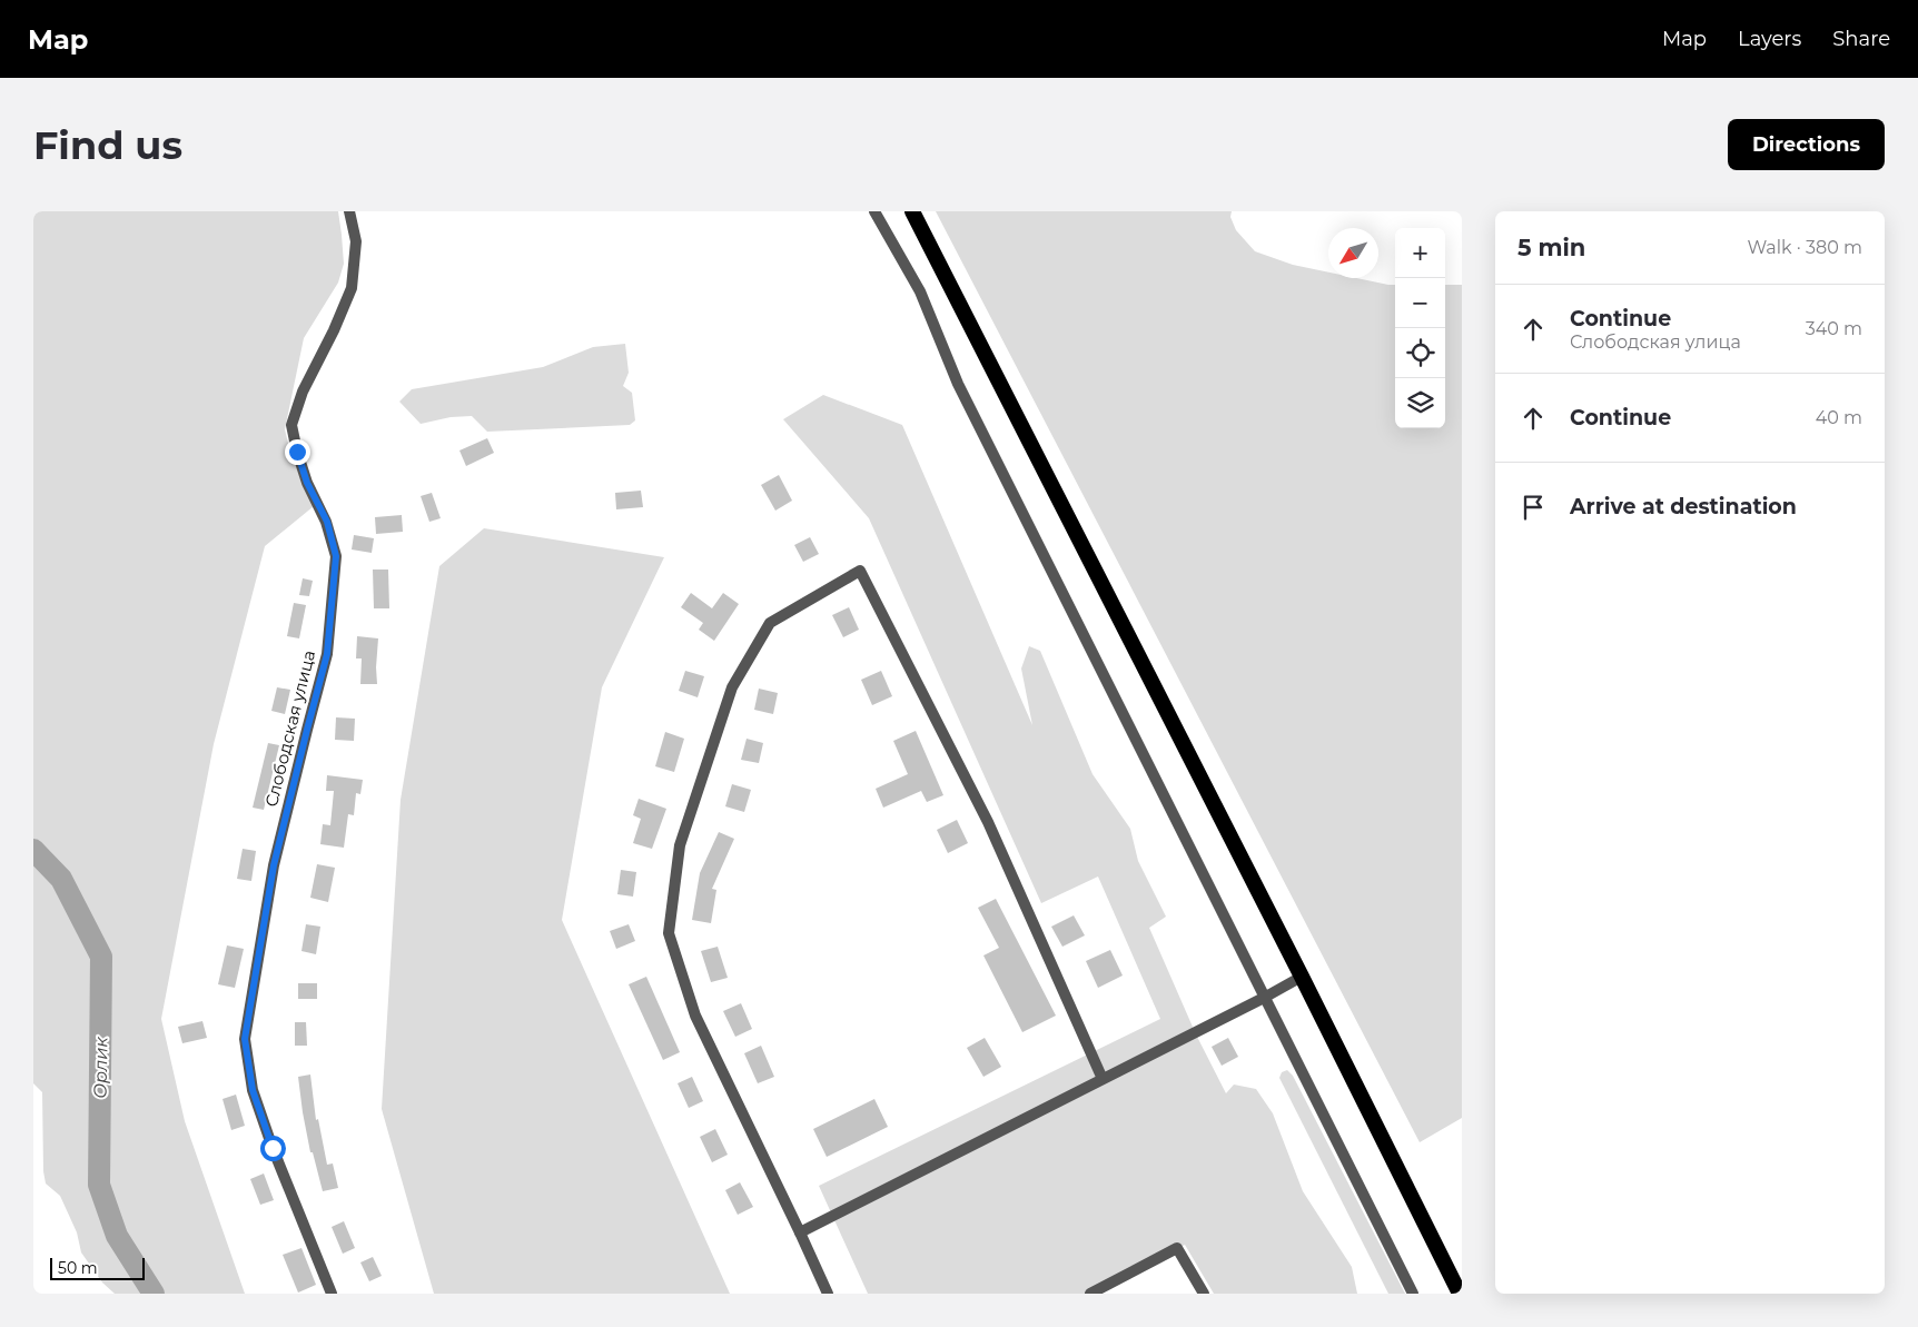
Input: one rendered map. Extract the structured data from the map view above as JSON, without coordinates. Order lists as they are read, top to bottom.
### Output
{
  "streets": {
    "street": ["Слободская улица"]
  },
  "water": ["Орлик"],
  "scale_bar": "50 m",
  "north": "bottom left",
  "page": {
    "header": "Map",
    "nav": ["Map", "Layers", "Share"],
    "buttons": "Directions",
    "title": "Find us",
    "heading": ["5 min", "Walk · 380 m"],
    "map_buttons": ["+", "−"],
    "list": [
      ["Continue", "Слободская улица", "340 m"],
      ["Continue", "40 m"],
      "Arrive at destination"
    ],
    "scale": "50 m"
  }
}
